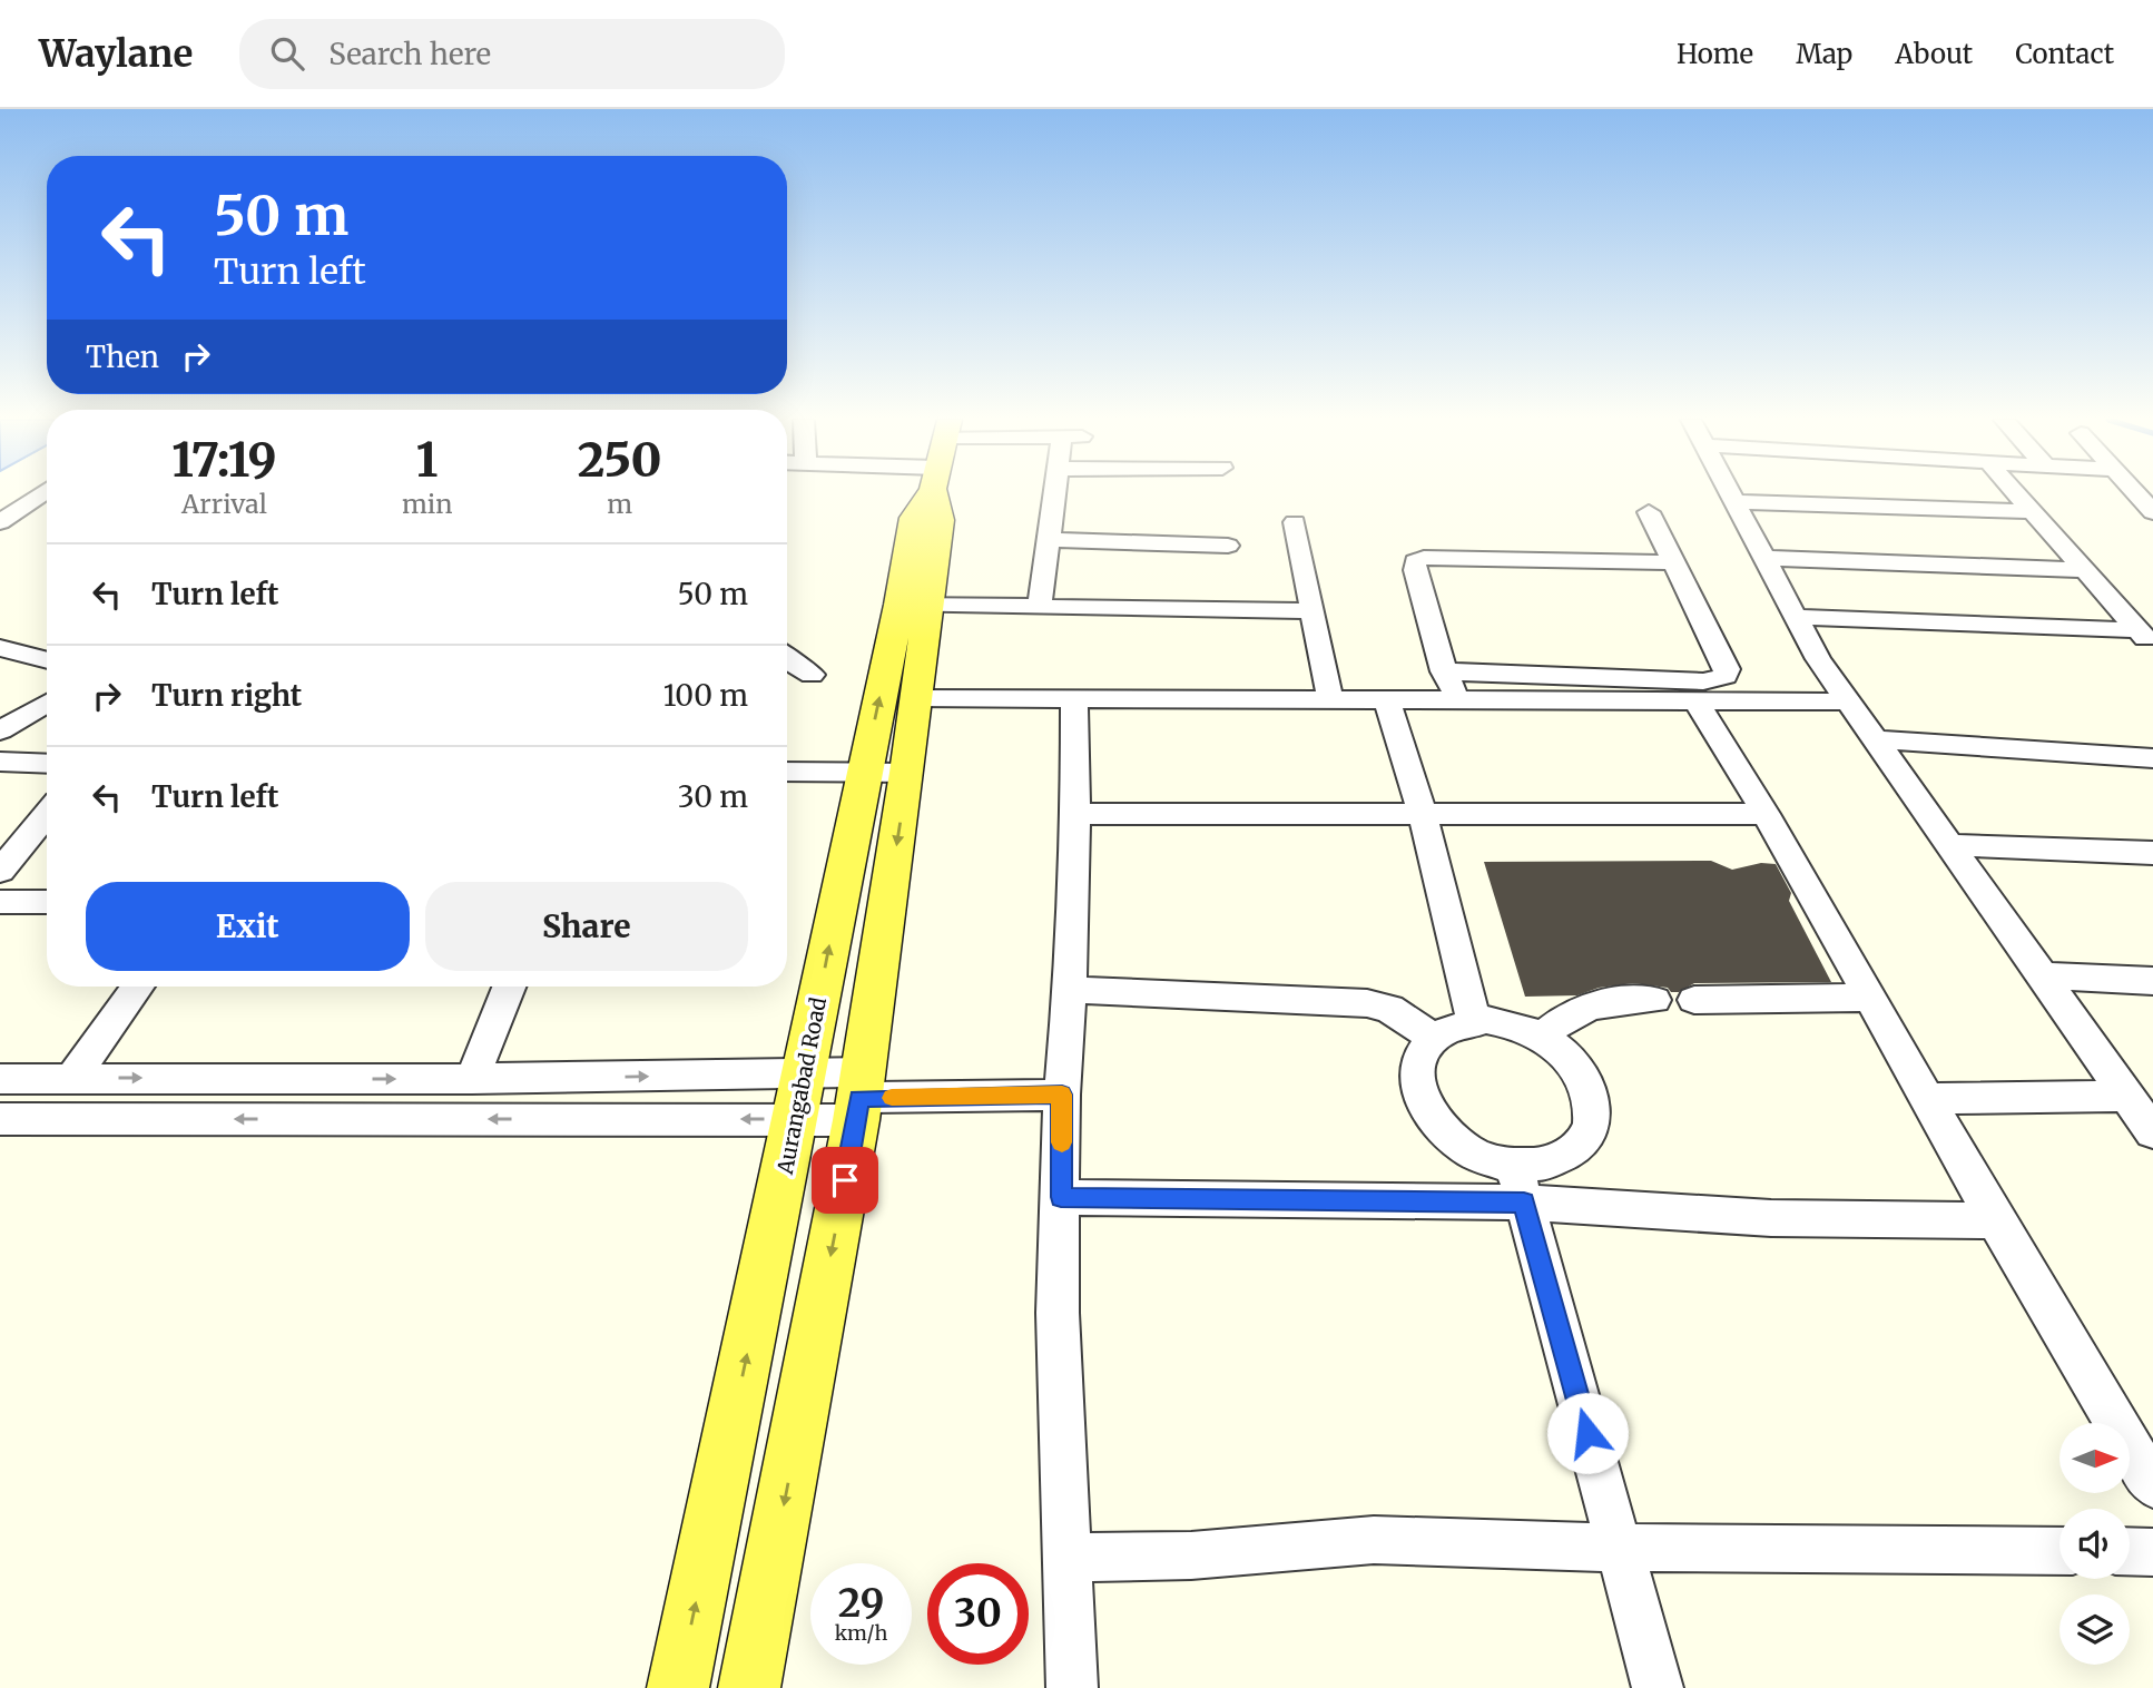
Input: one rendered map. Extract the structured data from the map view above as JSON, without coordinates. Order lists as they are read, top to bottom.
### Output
{
  "streets": {
    "main road": ["Aurangabad Road"]
  },
  "north": "right",
  "page": {
    "header": "Waylane",
    "search": "Search here",
    "nav": [
      "Home",
      "Map",
      "About",
      "Contact"
    ],
    "turn": ["50 m", "Turn left"],
    "then": "Then",
    "eta": [
      "17:19",
      "Arrival",
      "1",
      "min",
      "250",
      "m"
    ],
    "list": [
      {
        "name": "Turn left",
        "value": "50 m"
      },
      {
        "name": "Turn right",
        "value": "100 m"
      },
      {
        "name": "Turn left",
        "value": "30 m"
      }
    ],
    "buttons": ["Exit", "Share"],
    "speed": "29 km/h",
    "limit": "30"
  }
}
